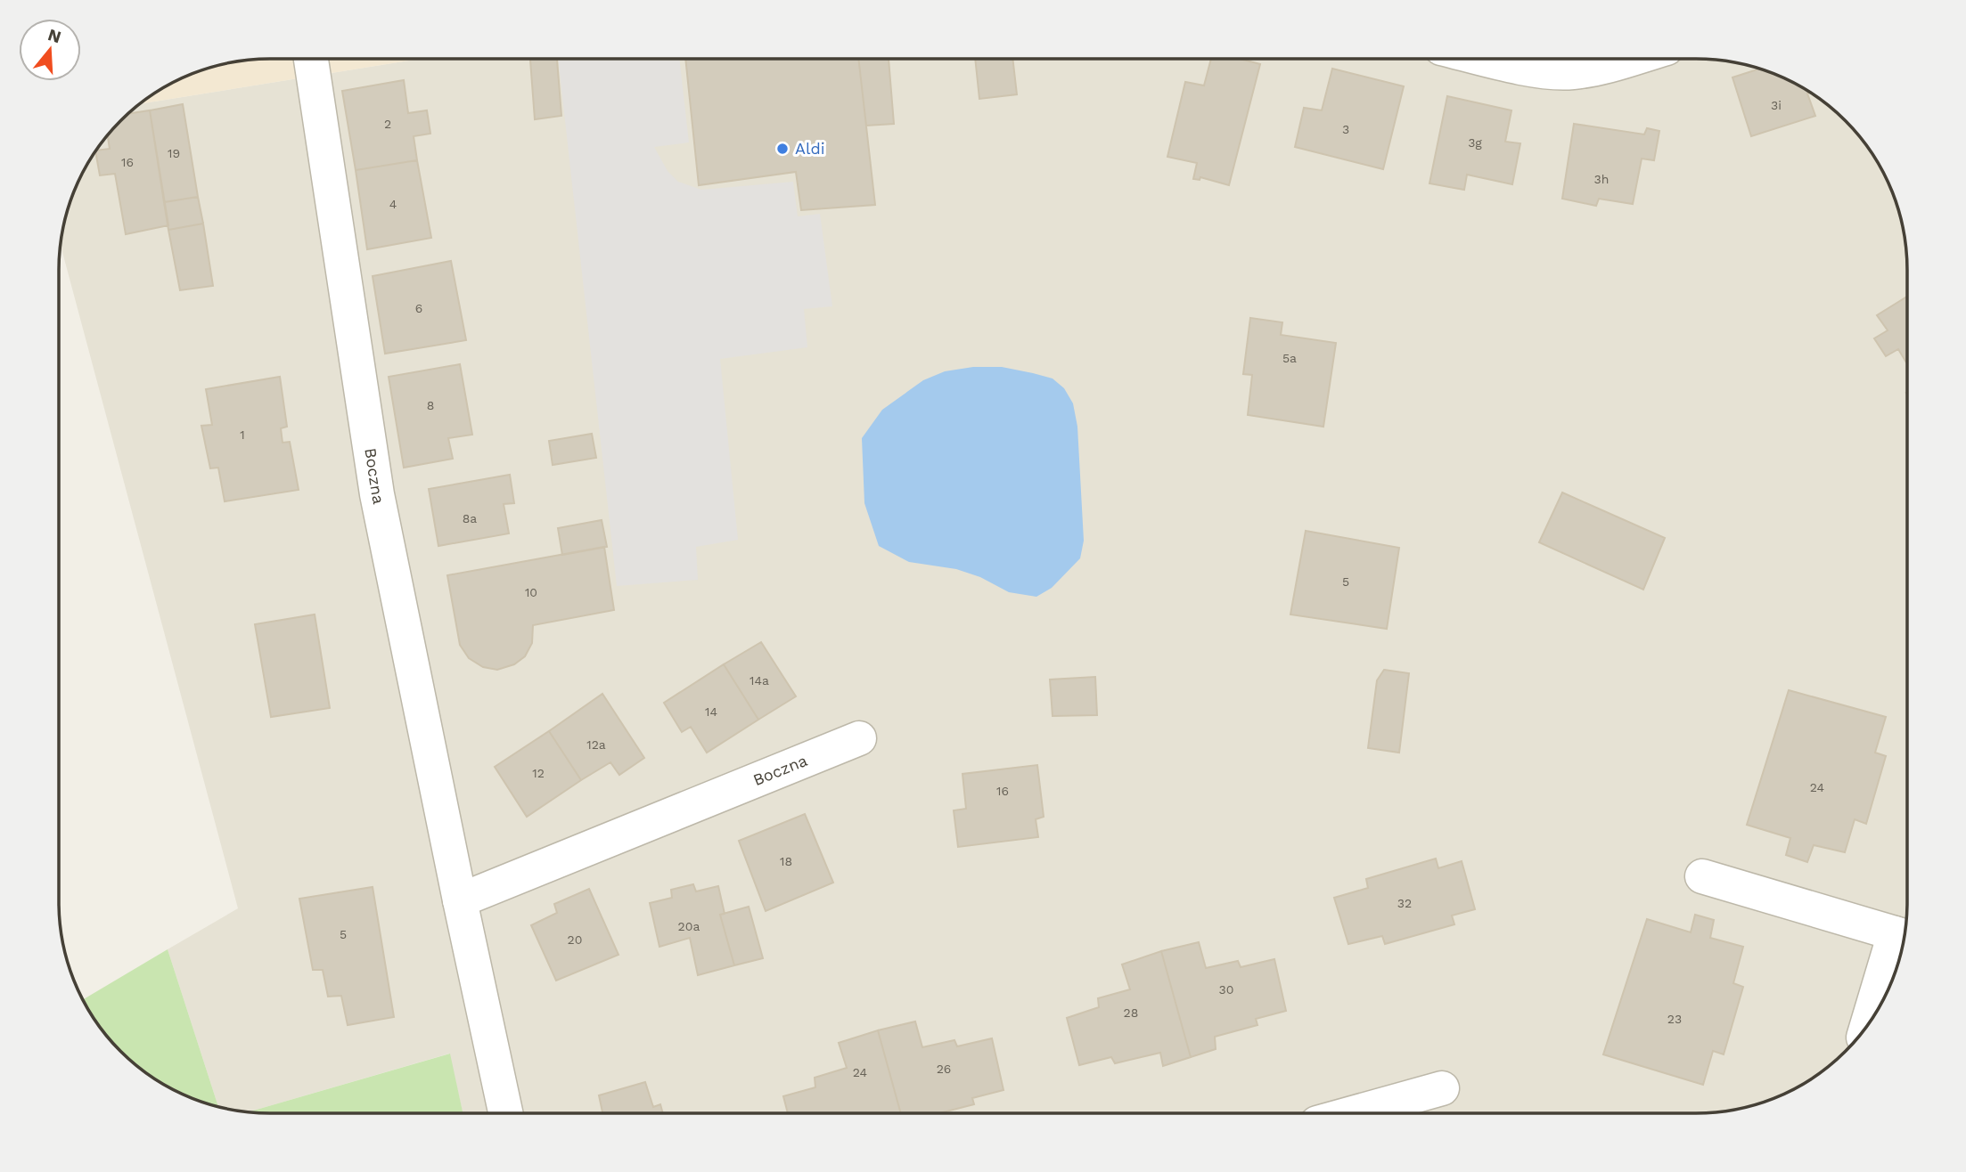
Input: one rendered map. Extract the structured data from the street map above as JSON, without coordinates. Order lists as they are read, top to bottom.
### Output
{
  "streets": {
    "street": ["Boczna"]
  },
  "places": ["Aldi"],
  "house_numbers": [
    "3i",
    "2",
    "3",
    "3g",
    "19",
    "16",
    "3h",
    "4",
    "6",
    "5a",
    "8",
    "1",
    "8a",
    "5",
    "10",
    "14a",
    "14",
    "12a",
    "12",
    "24",
    "16",
    "18",
    "32",
    "20a",
    "5",
    "20",
    "30",
    "28",
    "23",
    "26",
    "24"
  ],
  "north": "top"
}
